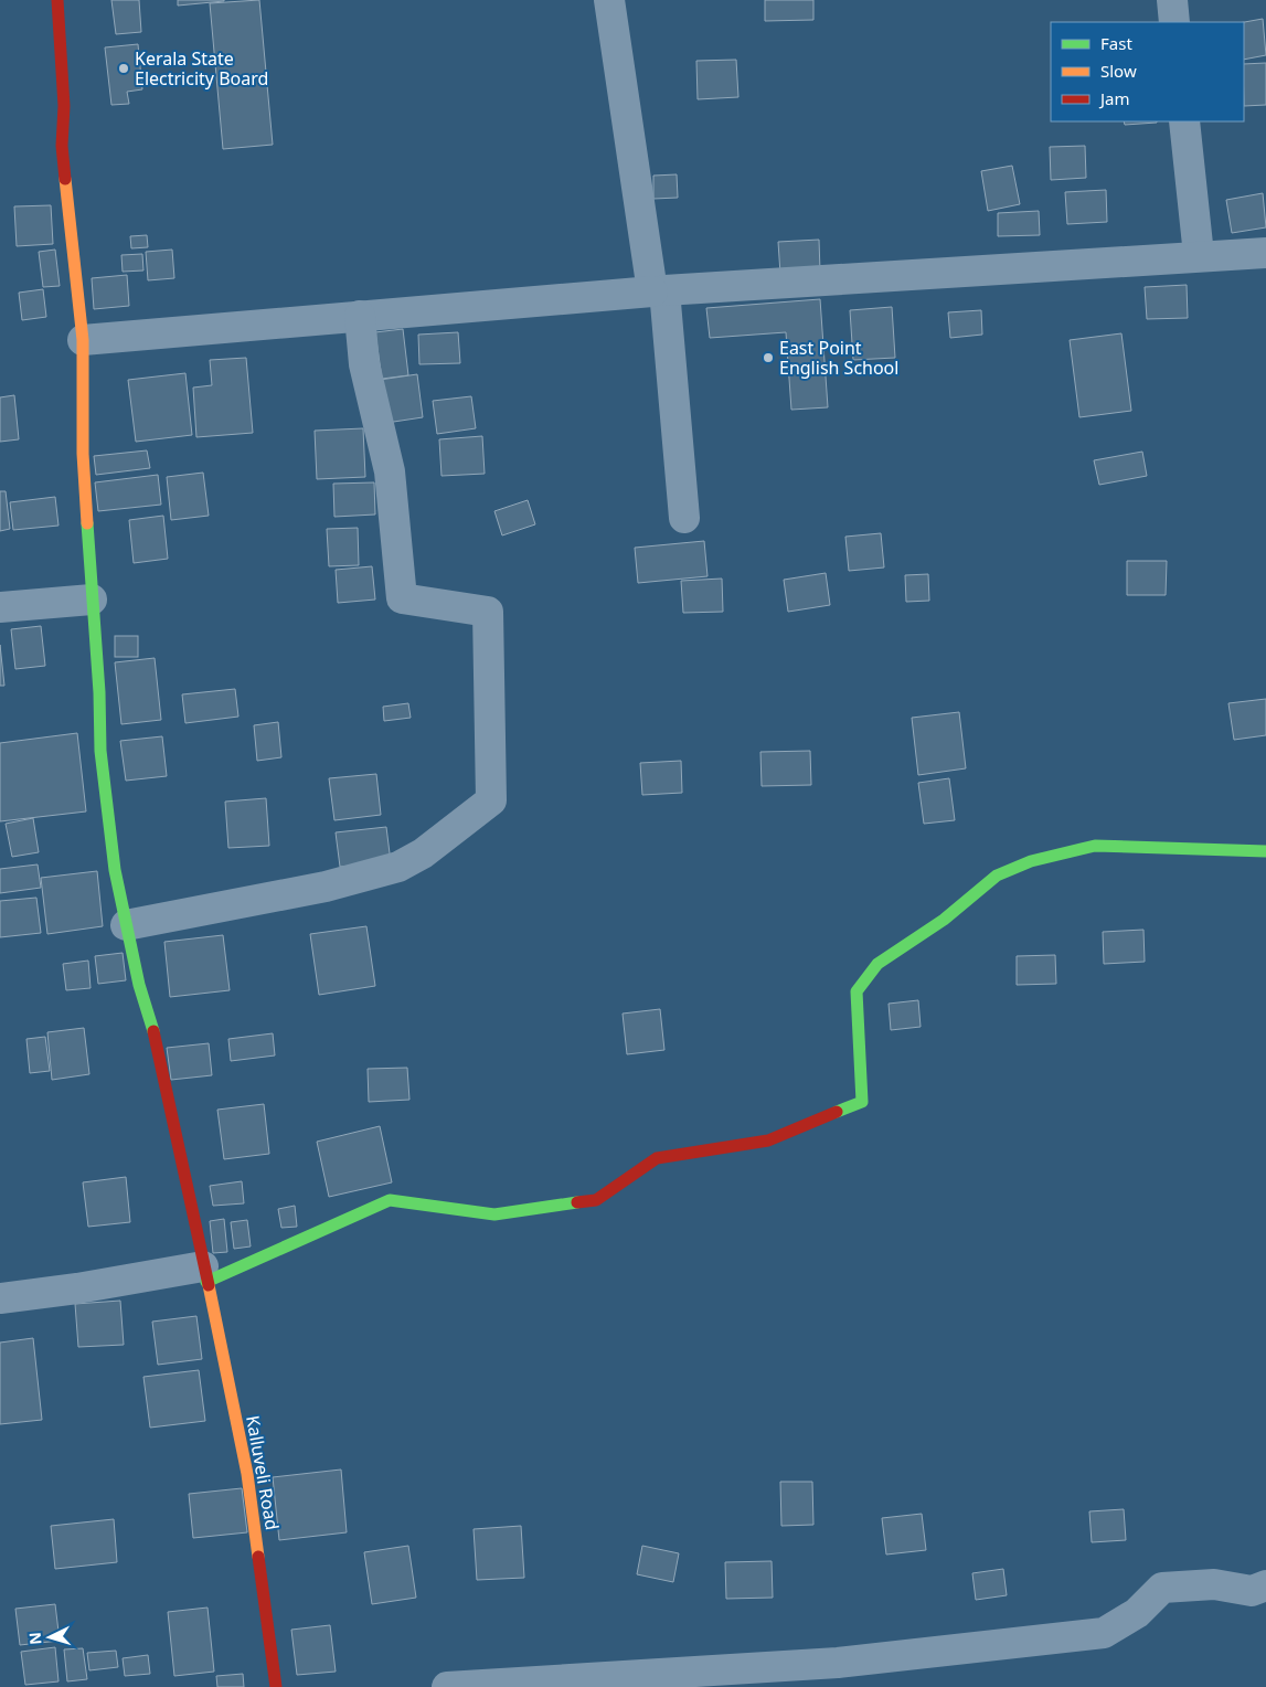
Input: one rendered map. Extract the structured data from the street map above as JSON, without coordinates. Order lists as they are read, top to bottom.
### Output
{
  "streets": {
    "street": ["Kalluveli Road"]
  },
  "places": ["Kerala State Electricity Board", "East Point English School"],
  "legend": ["Fast", "Slow", "Jam"],
  "north": "left"
}
